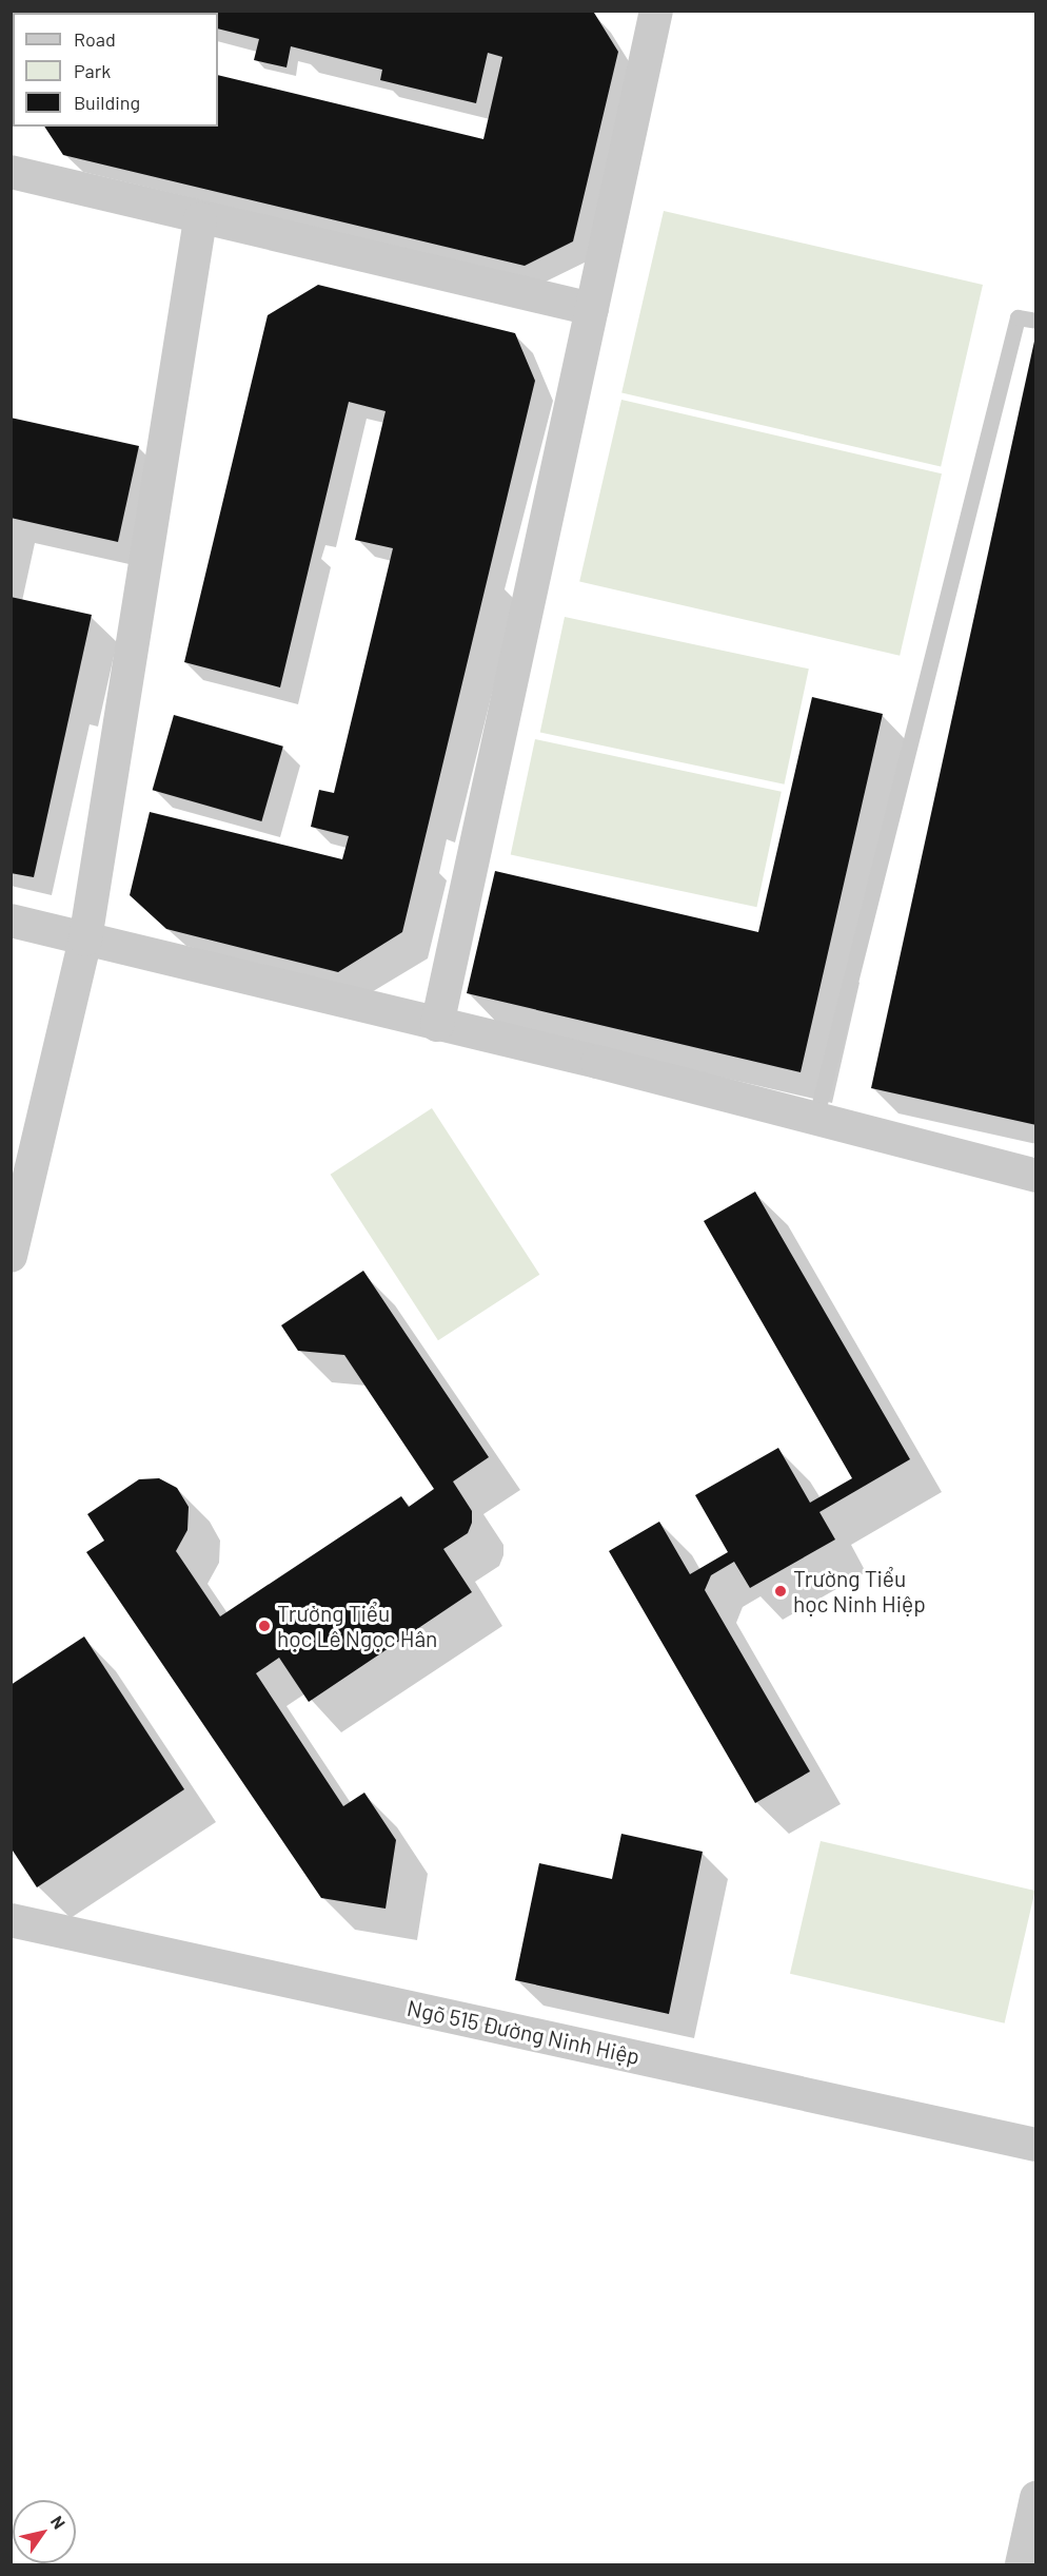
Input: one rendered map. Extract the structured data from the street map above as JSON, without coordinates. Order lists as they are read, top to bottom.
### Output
{
  "streets": {
    "street": ["Ngõ 515 Đường Ninh Hiệp"]
  },
  "places": ["Trường Tiểu học Ninh Hiệp", "Trường Tiểu học Lê Ngọc Hân"],
  "legend": ["Road", "Park", "Building"],
  "north": "top right"
}
